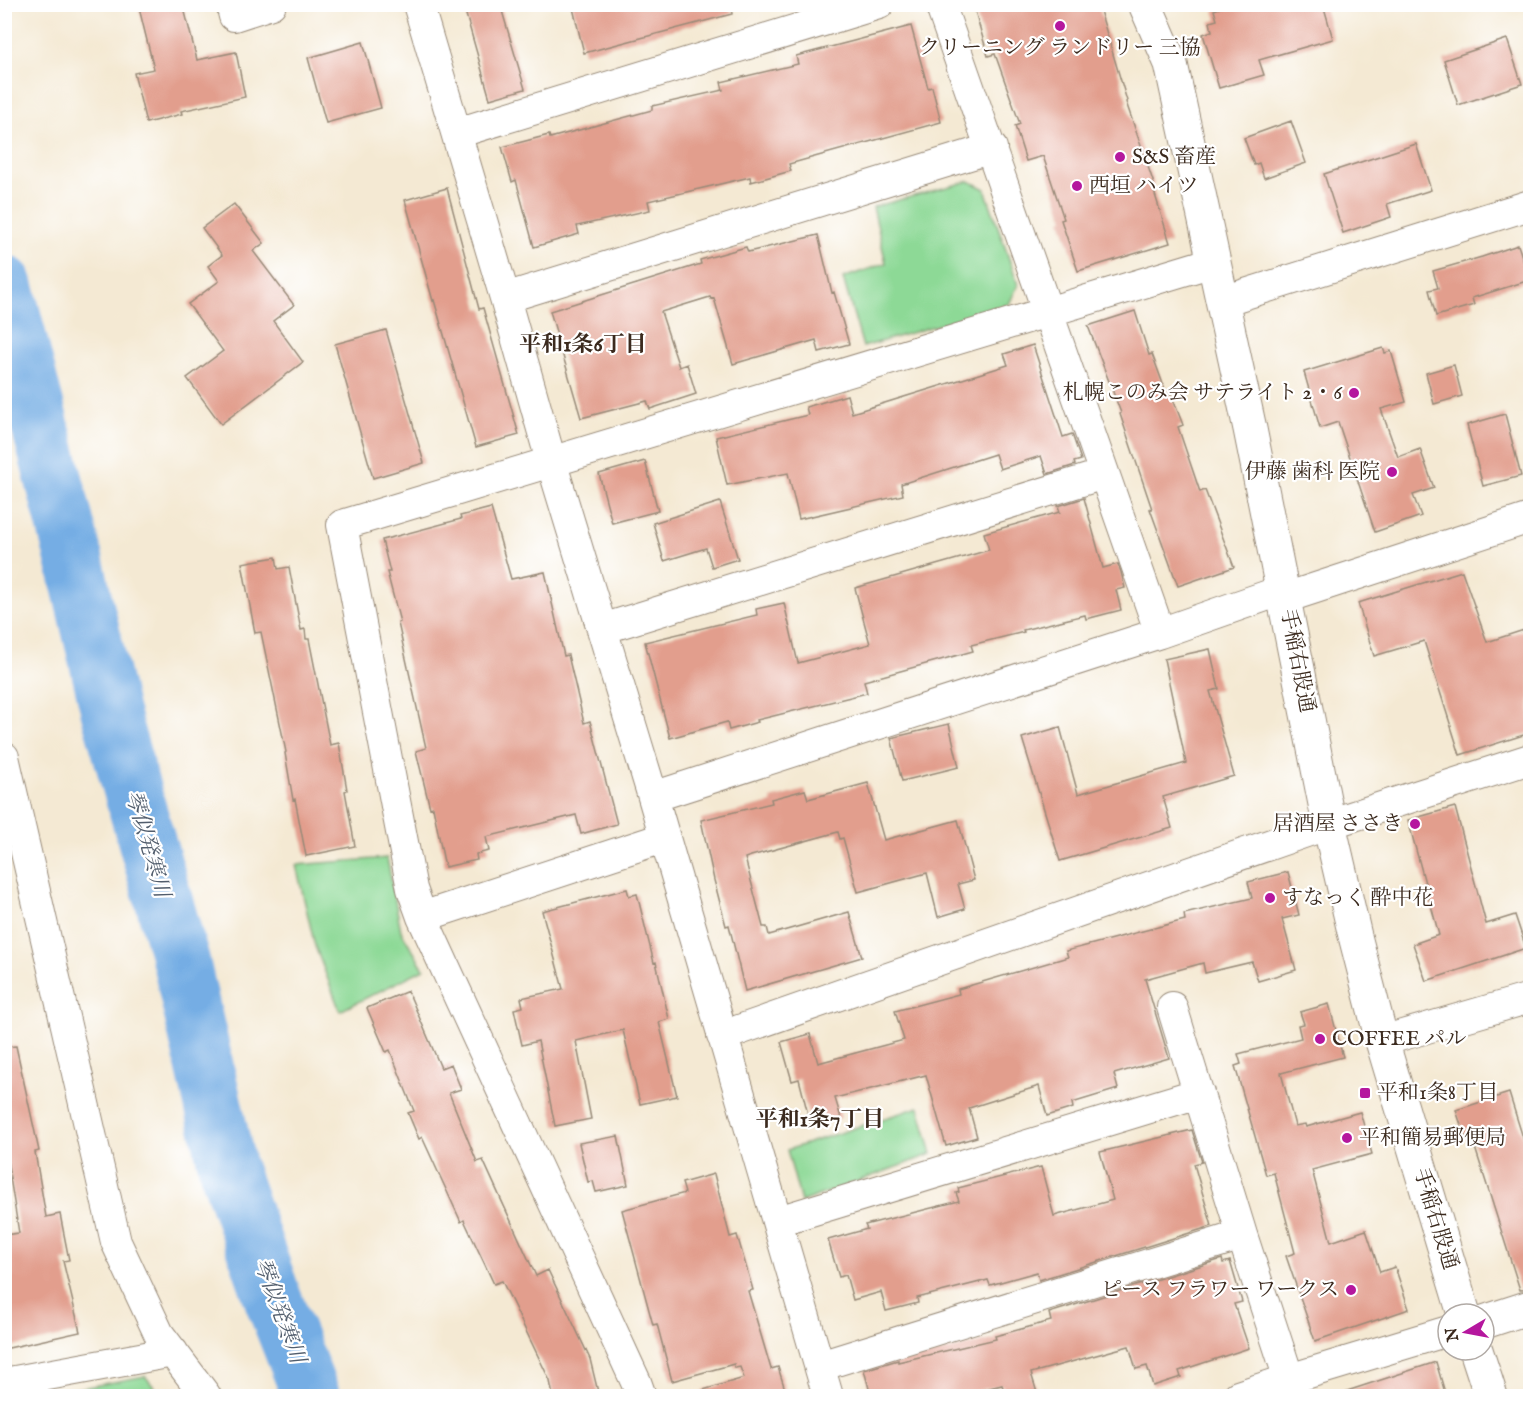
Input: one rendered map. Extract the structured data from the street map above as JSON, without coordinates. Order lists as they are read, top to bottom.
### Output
{
  "streets": {
    "street": ["手稲右股通"]
  },
  "districts": ["平和1条6丁目", "平和1条7丁目"],
  "water": ["琴似発寒川"],
  "places": {
    "other": [
      "クリーニング ランドリー 三協",
      "S&S 畜産",
      "西垣 ハイツ",
      "札幌このみ会 サテライト 2・6",
      "伊藤 歯科 医院",
      "居酒屋 ささき",
      "すなっく 酔中花",
      "COFFEE パル",
      "平和簡易郵便局",
      "ピース フラワー ワークス"
    ],
    "transit": ["平和1条8丁目"]
  },
  "north": "left"
}
